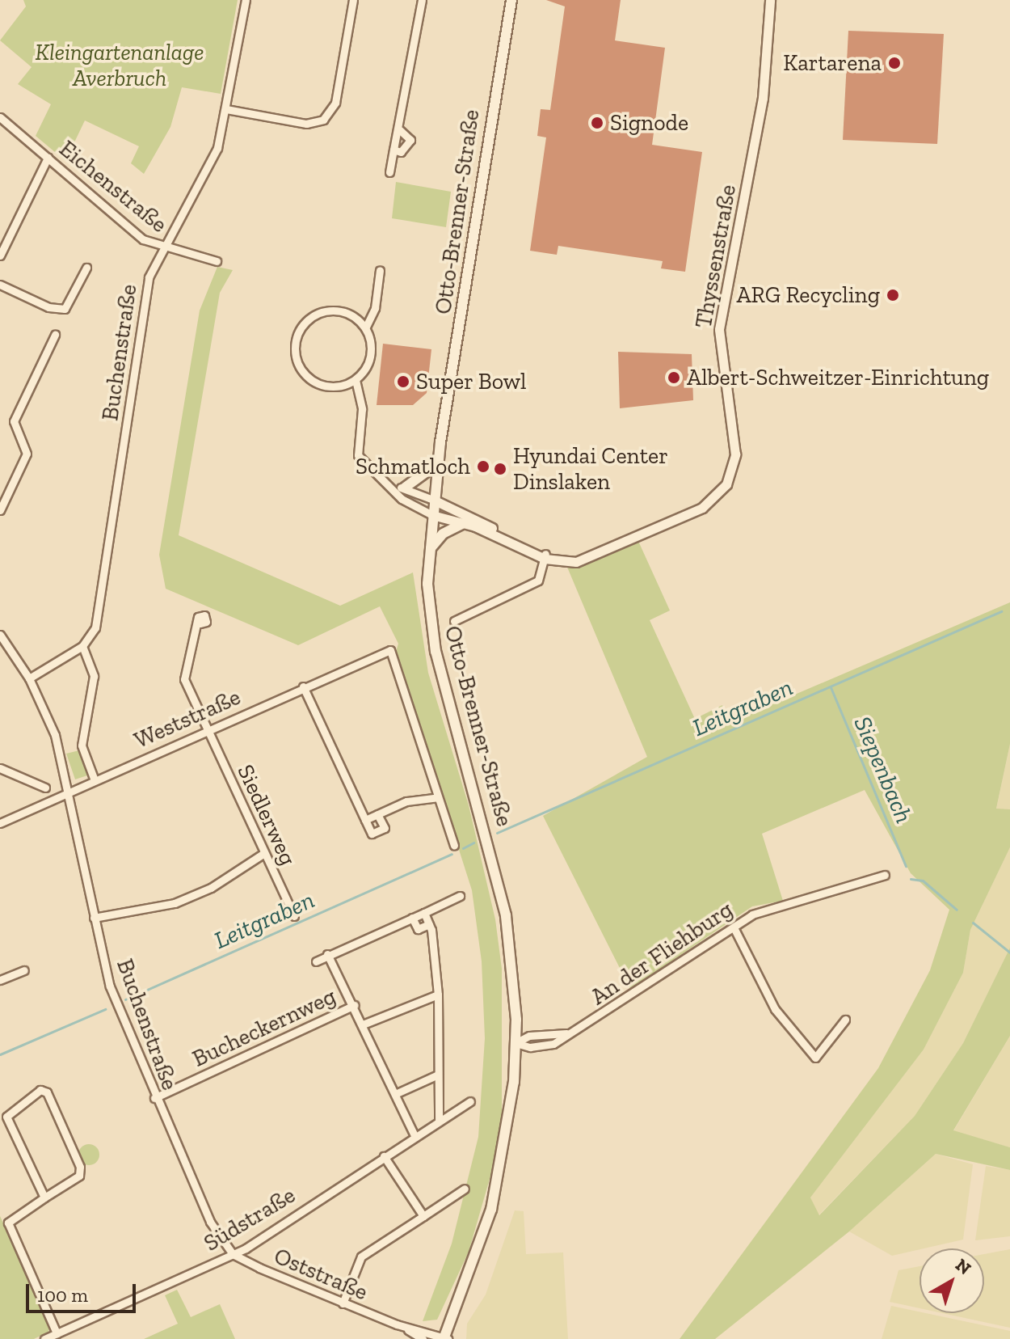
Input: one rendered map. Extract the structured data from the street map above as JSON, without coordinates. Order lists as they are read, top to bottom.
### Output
{
  "streets": {
    "main road": ["Otto-Brenner-Straße"],
    "street": [
      "Eichenstraße",
      "Thyssenstraße",
      "Buchenstraße",
      "Weststraße",
      "Siedlerweg",
      "An der Fliehburg",
      "Bucheckernweg",
      "Südstraße",
      "Oststraße"
    ]
  },
  "crossings": [
    ["Eichenstraße", "Buchenstraße"],
    ["Otto-Brenner-Straße", "Thyssenstraße"],
    ["Otto-Brenner-Straße", "An der Fliehburg"],
    ["Otto-Brenner-Straße", "Oststraße"],
    ["Buchenstraße", "Weststraße"],
    ["Buchenstraße", "Bucheckernweg"],
    ["Buchenstraße", "Südstraße"],
    ["Buchenstraße", "Oststraße"],
    ["Weststraße", "Siedlerweg"],
    ["Bucheckernweg", "Südstraße"],
    ["Südstraße", "Oststraße"]
  ],
  "water": ["Leitgraben", "Siepenbach"],
  "parks": ["Kleingartenanlage Averbruch"],
  "places": [
    "Kartarena",
    "Signode",
    "ARG Recycling",
    "Albert-Schweitzer-Einrichtung",
    "Super Bowl",
    "Schmatloch",
    "Hyundai Center Dinslaken"
  ],
  "scale_bar": "100 m",
  "north": "top right"
}
